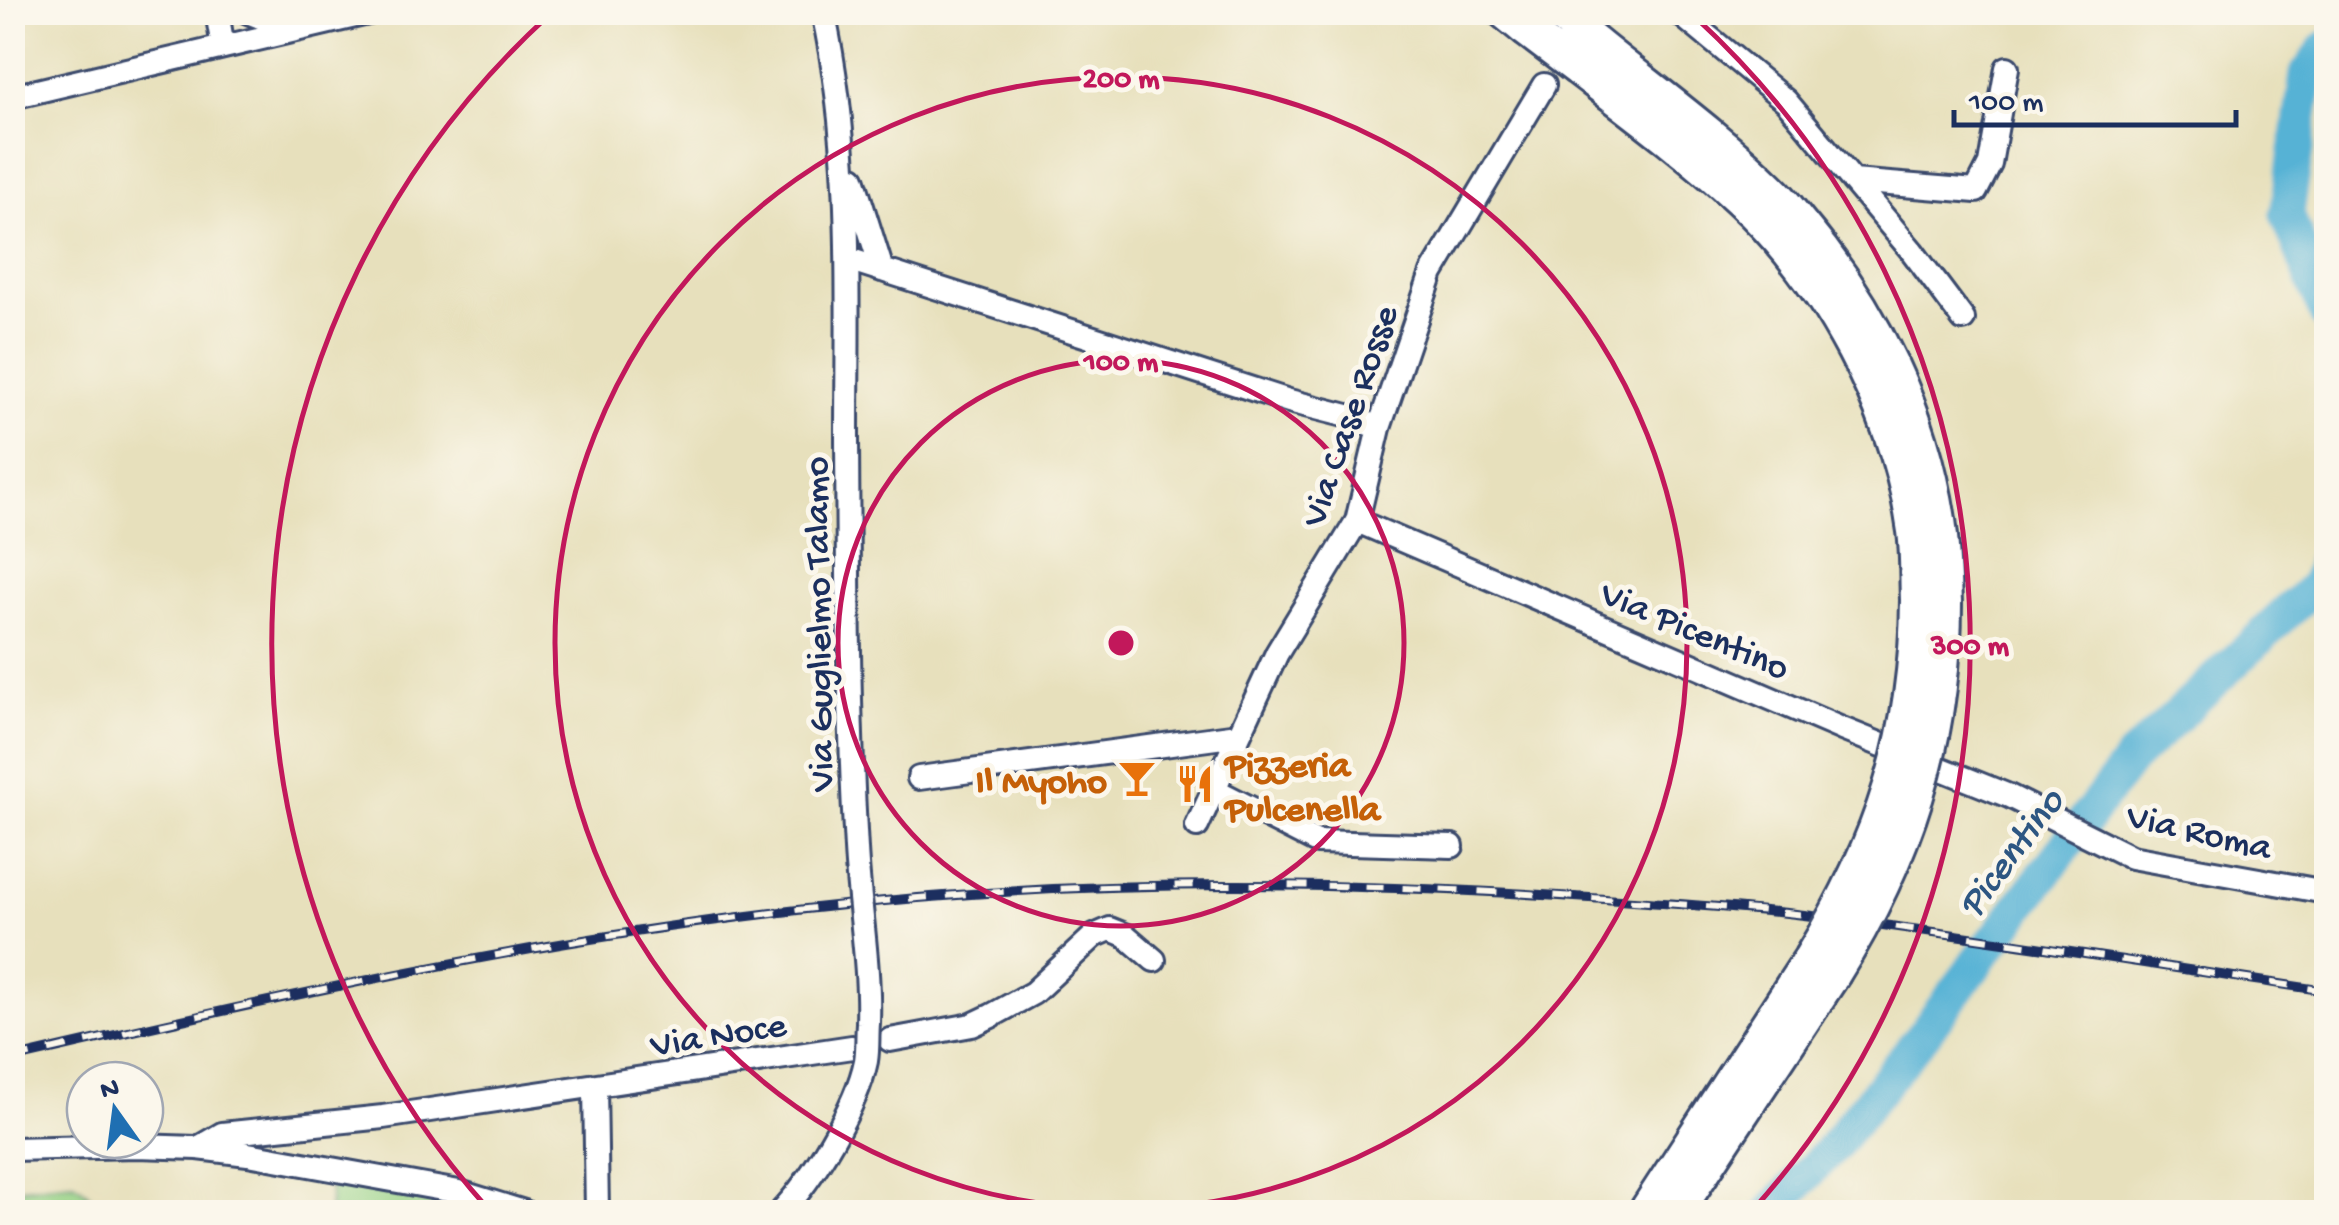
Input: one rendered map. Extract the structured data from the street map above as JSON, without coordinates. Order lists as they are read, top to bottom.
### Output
{
  "streets": {
    "street": [
      "Via Case Rosse",
      "Via Guglielmo Talamo",
      "Via Picentino",
      "Via Roma",
      "Via Noce"
    ]
  },
  "crossings": [
    ["Via Case Rosse", "Via Picentino"],
    ["Via Picentino", "Via Roma"]
  ],
  "water": ["Picentino"],
  "places": {
    "bar": ["Il Myoho"],
    "restaurant": ["Pizzeria Pulcenella"]
  },
  "scale_bar": "100 m",
  "north": "top",
  "rings": ["200 m", "100 m", "300 m"]
}
